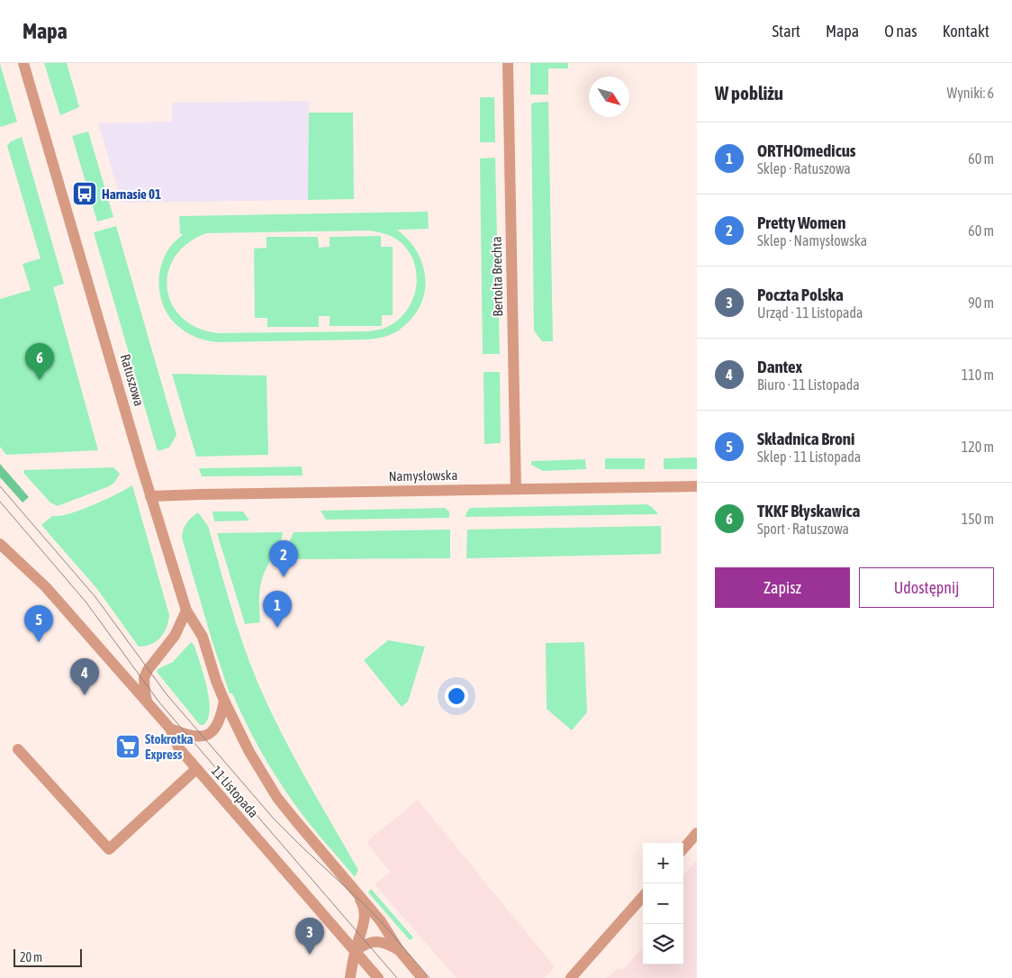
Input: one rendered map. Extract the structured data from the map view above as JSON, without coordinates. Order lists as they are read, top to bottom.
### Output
{
  "streets": {
    "street": [
      "Bertolta Brechta",
      "Ratuszowa",
      "Namysłowska",
      "11 Listopada"
    ]
  },
  "crossings": [
    ["Bertolta Brechta", "Namysłowska"],
    ["Ratuszowa", "Namysłowska"],
    ["Ratuszowa", "11 Listopada"]
  ],
  "places": {
    "bus stop": ["Harnasie 01"],
    "supermarket": ["Stokrotka Express"]
  },
  "scale_bar": "20 m",
  "north": "bottom right",
  "page": {
    "header": "Mapa",
    "nav": [
      "Start",
      "Mapa",
      "O nas",
      "Kontakt"
    ],
    "heading": ["W pobliżu", "Wyniki: 6"],
    "list": [
      {
        "mark": "1",
        "name": "ORTHOmedicus",
        "note": "Sklep · Ratuszowa",
        "value": "60 m"
      },
      {
        "mark": "2",
        "name": "Pretty Women",
        "note": "Sklep · Namysłowska",
        "value": "60 m"
      },
      {
        "mark": "3",
        "name": "Poczta Polska",
        "note": "Urząd · 11 Listopada",
        "value": "90 m"
      },
      {
        "mark": "4",
        "name": "Dantex",
        "note": "Biuro · 11 Listopada",
        "value": "110 m"
      },
      {
        "mark": "5",
        "name": "Składnica Broni",
        "note": "Sklep · 11 Listopada",
        "value": "120 m"
      },
      {
        "mark": "6",
        "name": "TKKF Błyskawica",
        "note": "Sport · Ratuszowa",
        "value": "150 m"
      }
    ],
    "pins": [
      "6",
      "2",
      "1",
      "5",
      "4",
      "3"
    ],
    "buttons": ["Zapisz", "Udostępnij"],
    "map_buttons": ["+", "−"],
    "scale": "20 m"
  }
}
